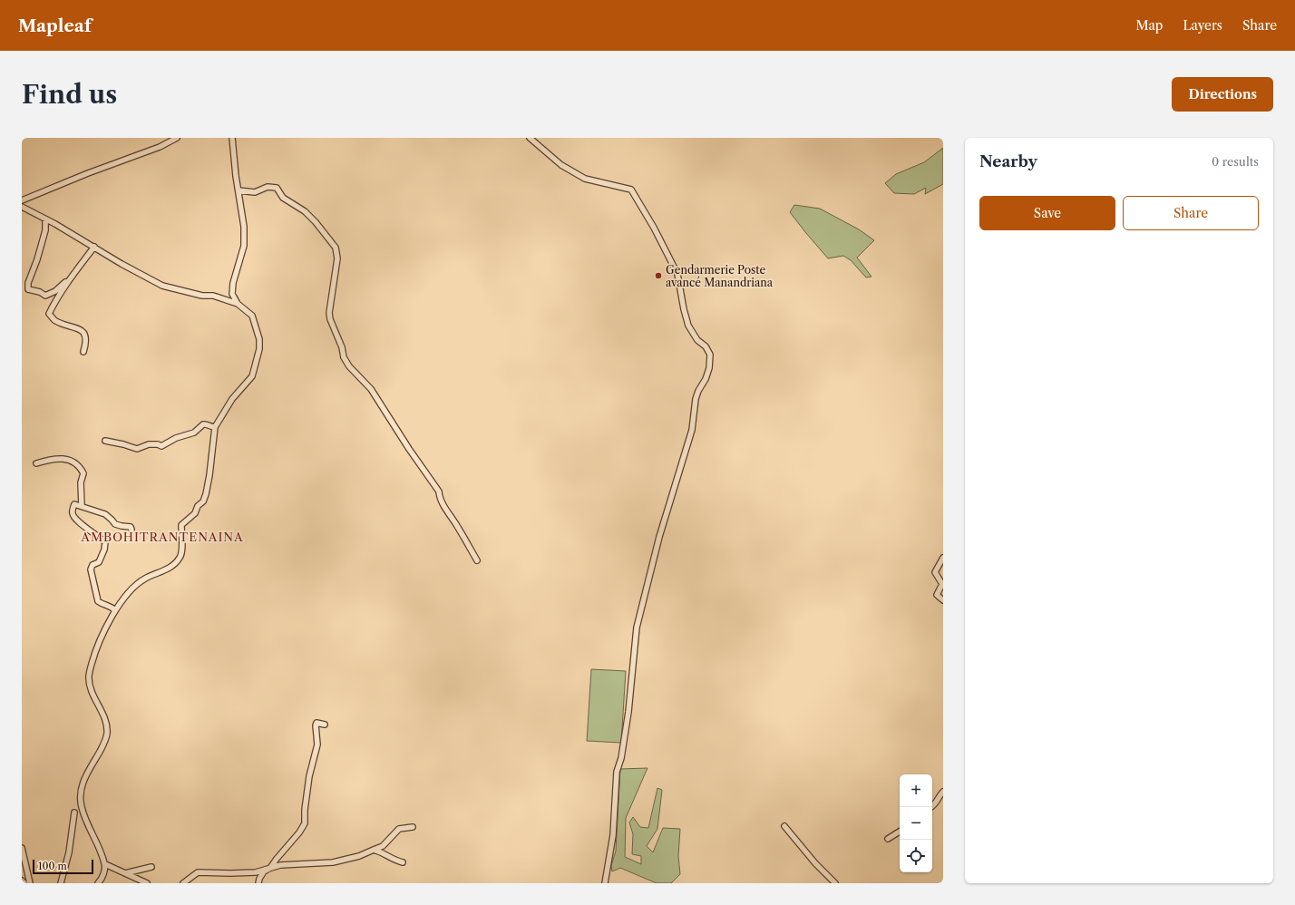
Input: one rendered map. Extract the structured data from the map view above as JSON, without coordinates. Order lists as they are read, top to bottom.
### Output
{
  "districts": ["AMBOHITRANTENAINA"],
  "places": ["Gendarmerie Poste avancé Manandriana"],
  "scale_bar": "100 m",
  "page": {
    "header": "Mapleaf",
    "nav": ["Map", "Layers", "Share"],
    "buttons": [
      "Directions",
      ["Save", "Share"]
    ],
    "title": "Find us",
    "heading": ["Nearby", "0 results"],
    "map_buttons": ["+", "−"],
    "scale": "100 m"
  }
}
